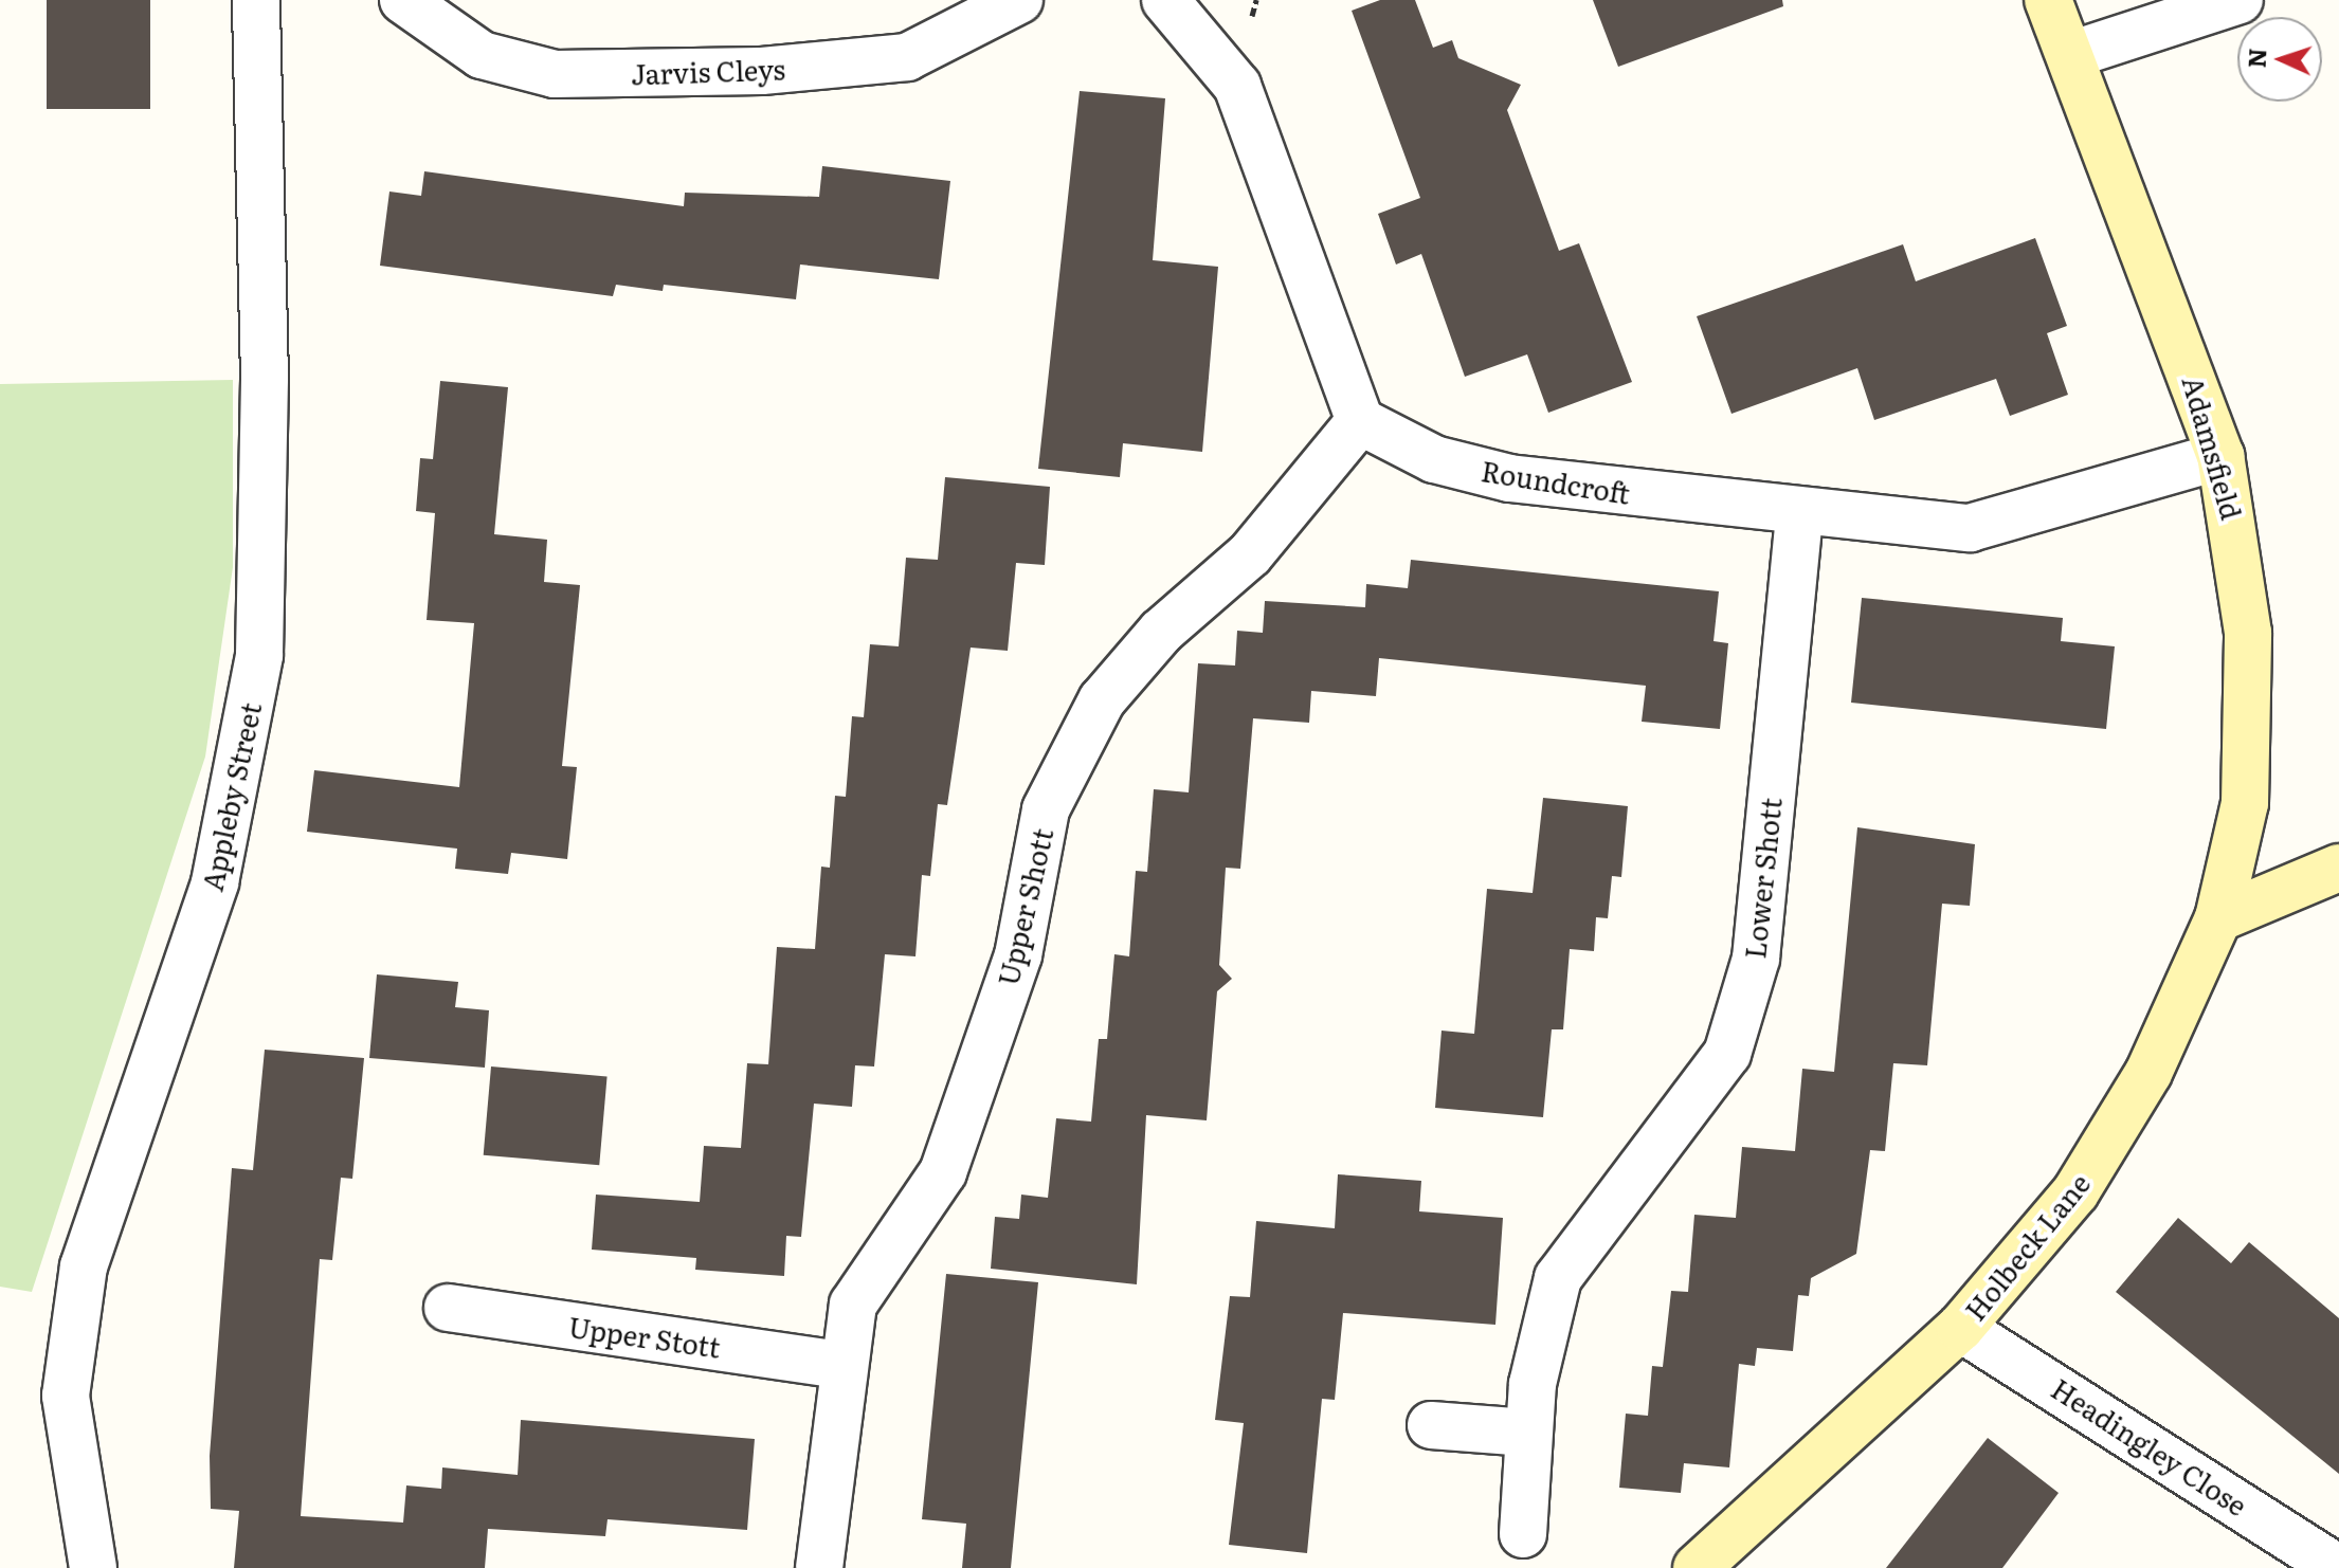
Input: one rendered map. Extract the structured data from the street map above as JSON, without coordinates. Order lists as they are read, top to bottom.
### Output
{
  "streets": {
    "street": [
      "Jarvis Cleys",
      "Adamsfield",
      "Roundcroft",
      "Appleby Street",
      "Lower Shott",
      "Upper Shott",
      "Holbeck Lane",
      "Upper Stott",
      "Headingley Close"
    ]
  },
  "crossings": [
    ["Adamsfield", "Roundcroft"],
    ["Adamsfield", "Holbeck Lane"],
    ["Roundcroft", "Lower Shott"],
    ["Roundcroft", "Upper Shott"],
    ["Upper Shott", "Upper Stott"],
    ["Holbeck Lane", "Headingley Close"]
  ],
  "north": "left"
}
